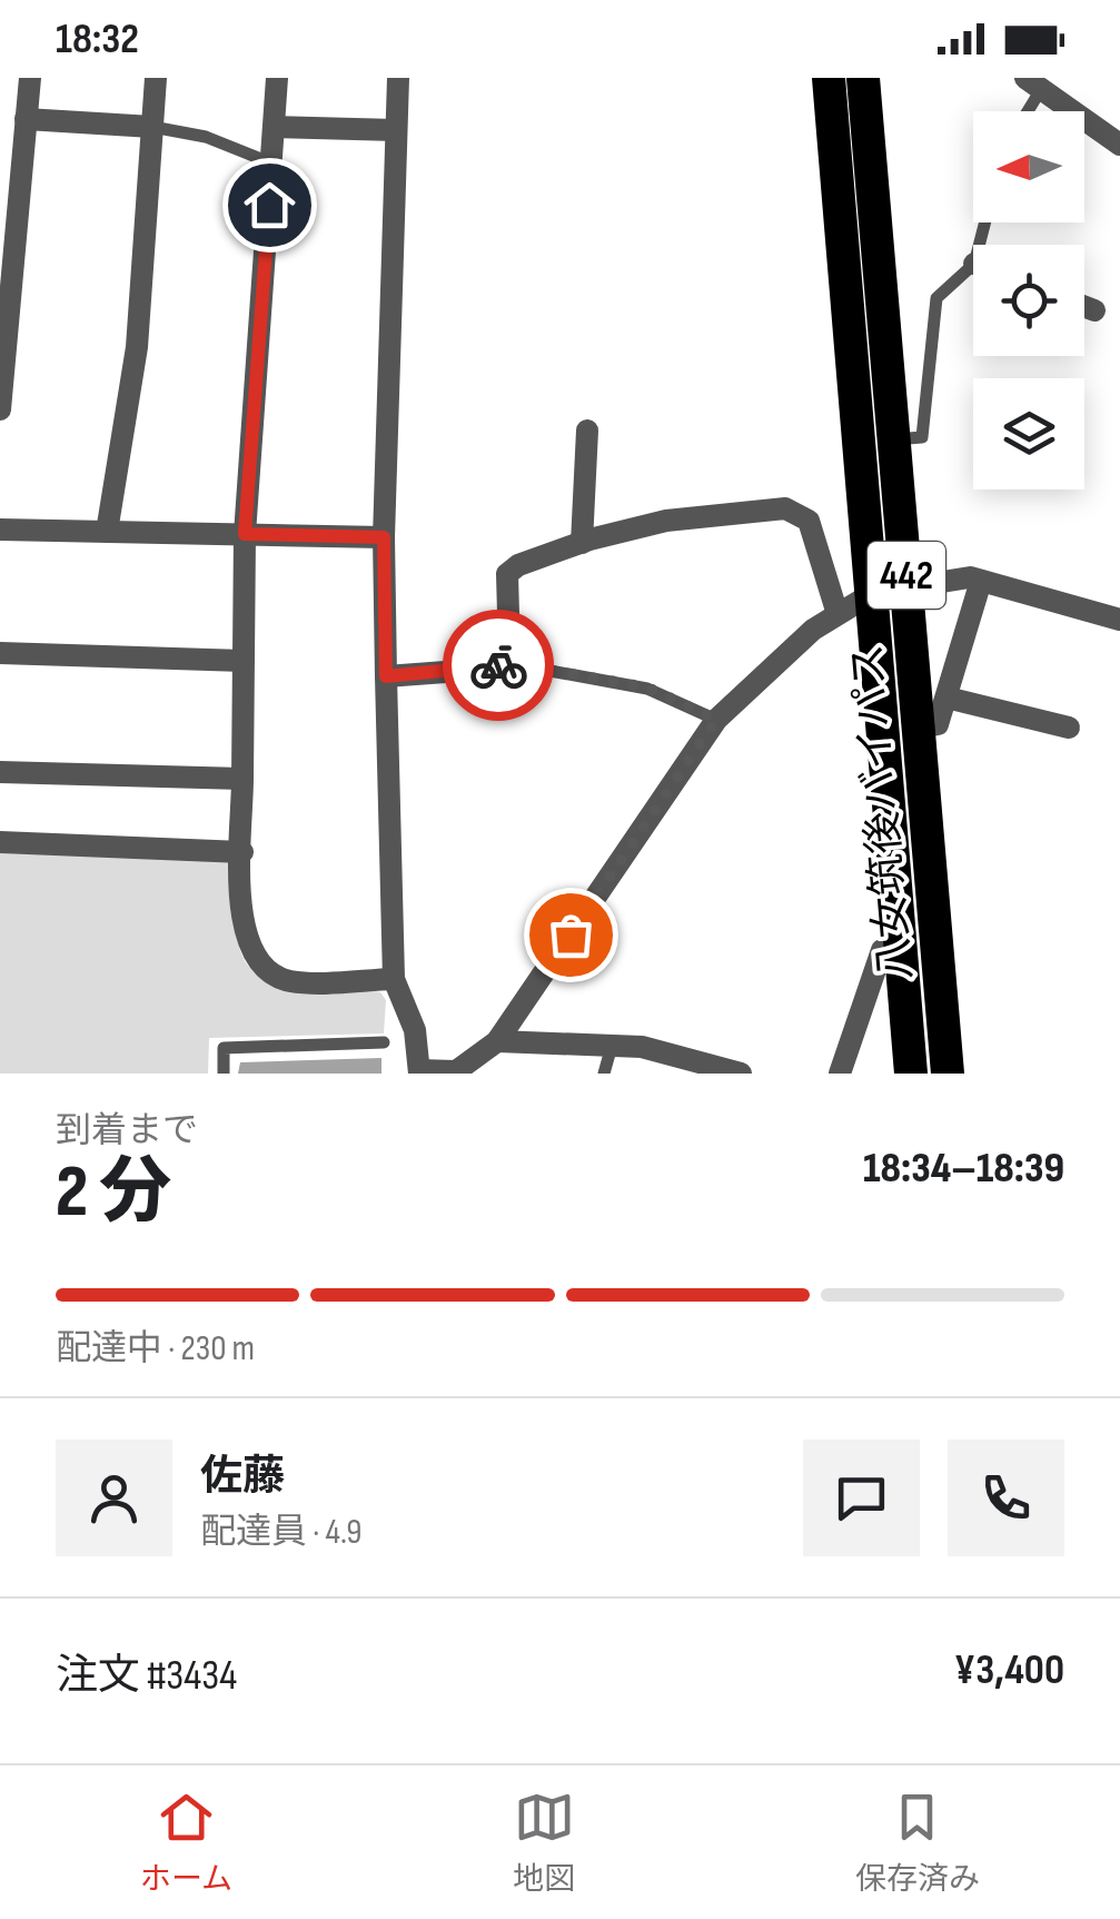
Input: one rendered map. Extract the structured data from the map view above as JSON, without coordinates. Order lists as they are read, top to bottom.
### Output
{
  "streets": {
    "highway": ["442", "八女筑後バイパス"]
  },
  "north": "left",
  "page": {
    "status": "18:32",
    "heading": ["2 分", "到着まで", "18:34–18:39"],
    "panel": [
      "佐藤",
      "配達員 · 4.9",
      "注文 #3434",
      "¥3,400"
    ],
    "bar": "配達中 · 230 m",
    "tabs": ["ホーム", "地図", "保存済み"]
  }
}
